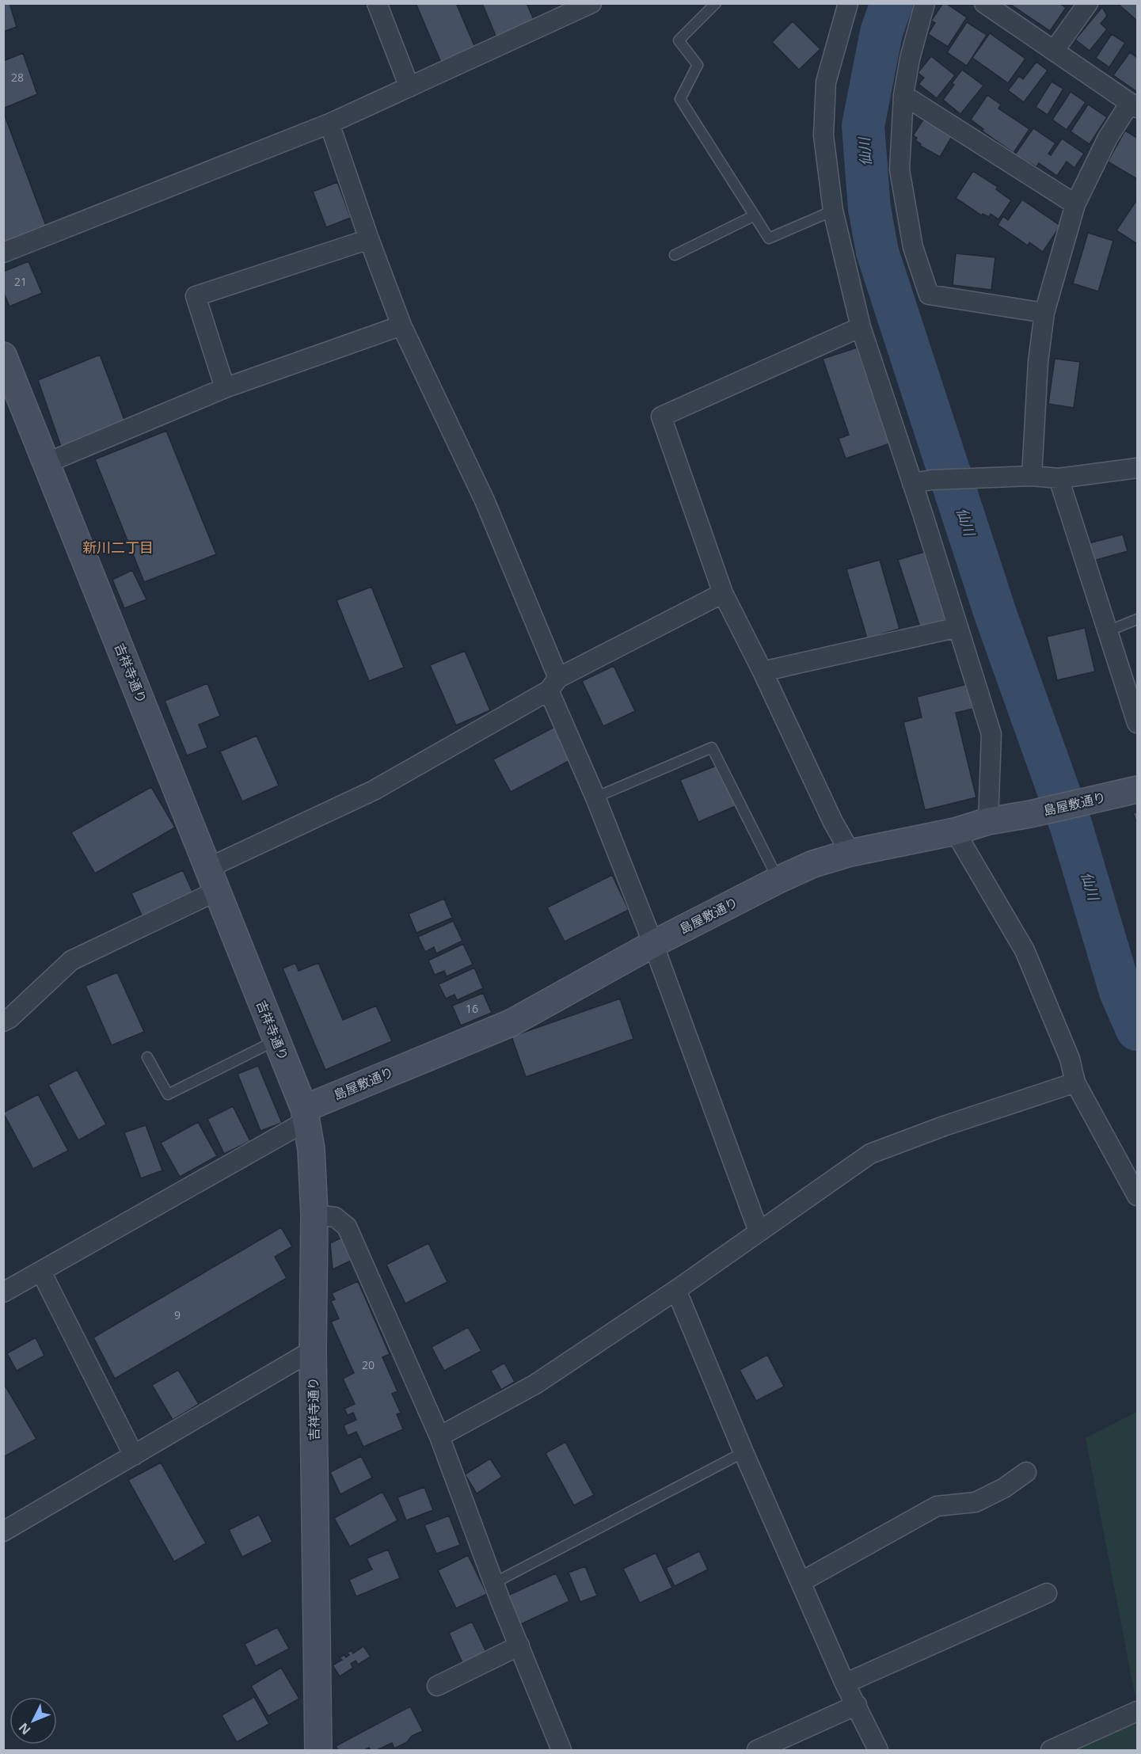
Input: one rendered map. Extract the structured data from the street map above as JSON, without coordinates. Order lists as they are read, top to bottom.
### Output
{
  "streets": {
    "main road": ["吉祥寺通り", "島屋敷通り"]
  },
  "crossings": [
    ["吉祥寺通り", "島屋敷通り"]
  ],
  "districts": ["新川二丁目"],
  "water": ["仙川"],
  "house_numbers": [
    "28",
    "21",
    "16",
    "9",
    "20"
  ],
  "north": "bottom left"
}
